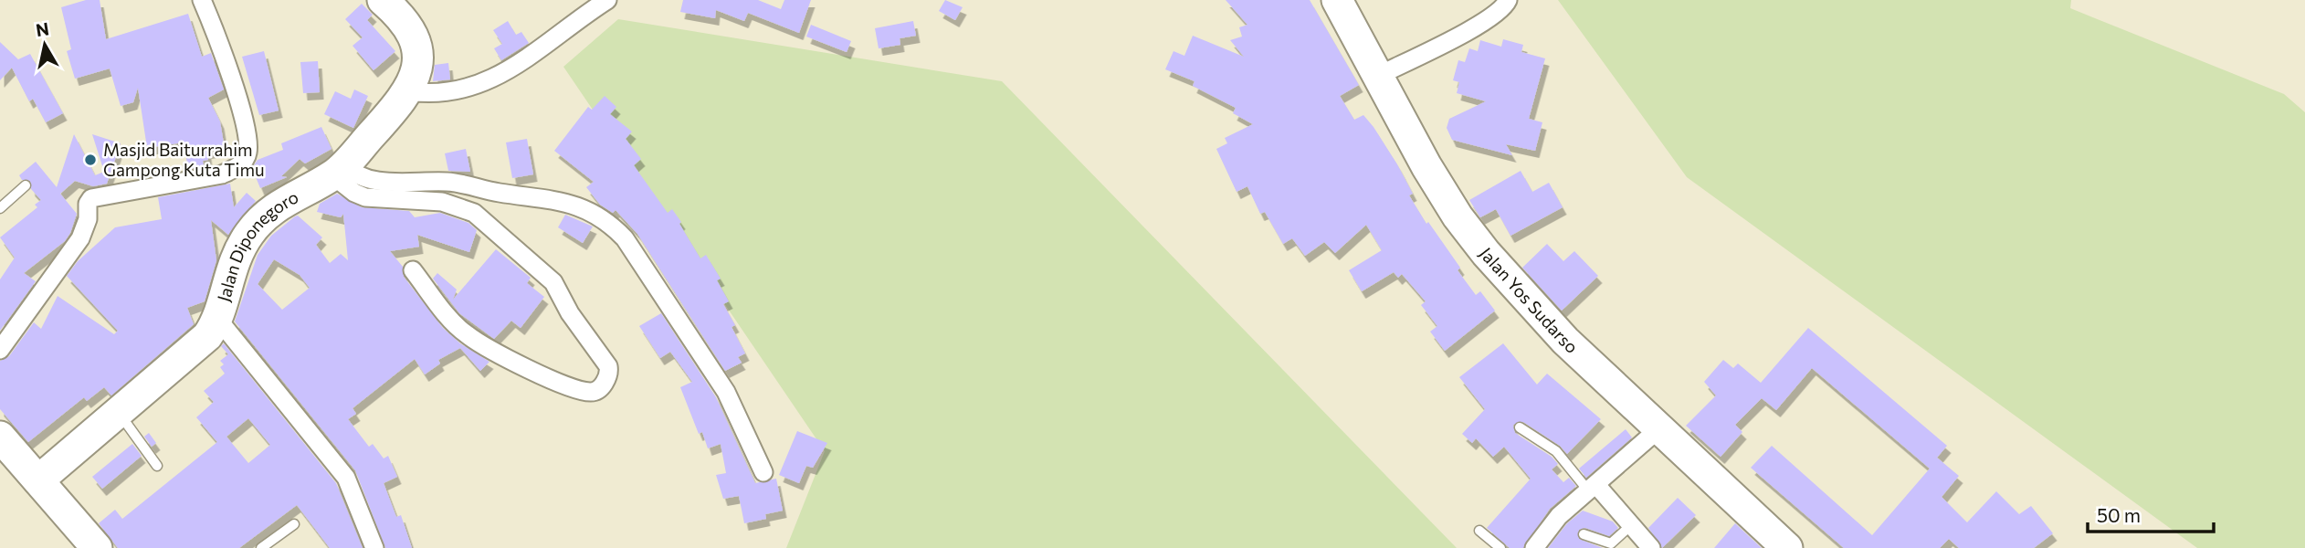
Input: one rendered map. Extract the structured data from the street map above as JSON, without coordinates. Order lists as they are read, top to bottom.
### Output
{
  "streets": {
    "highway": ["Jalan Diponegoro", "Jalan Yos Sudarso"]
  },
  "places": ["Masjid Baiturrahim Gampong Kuta Timu"],
  "scale_bar": "50 m",
  "north": "top"
}
